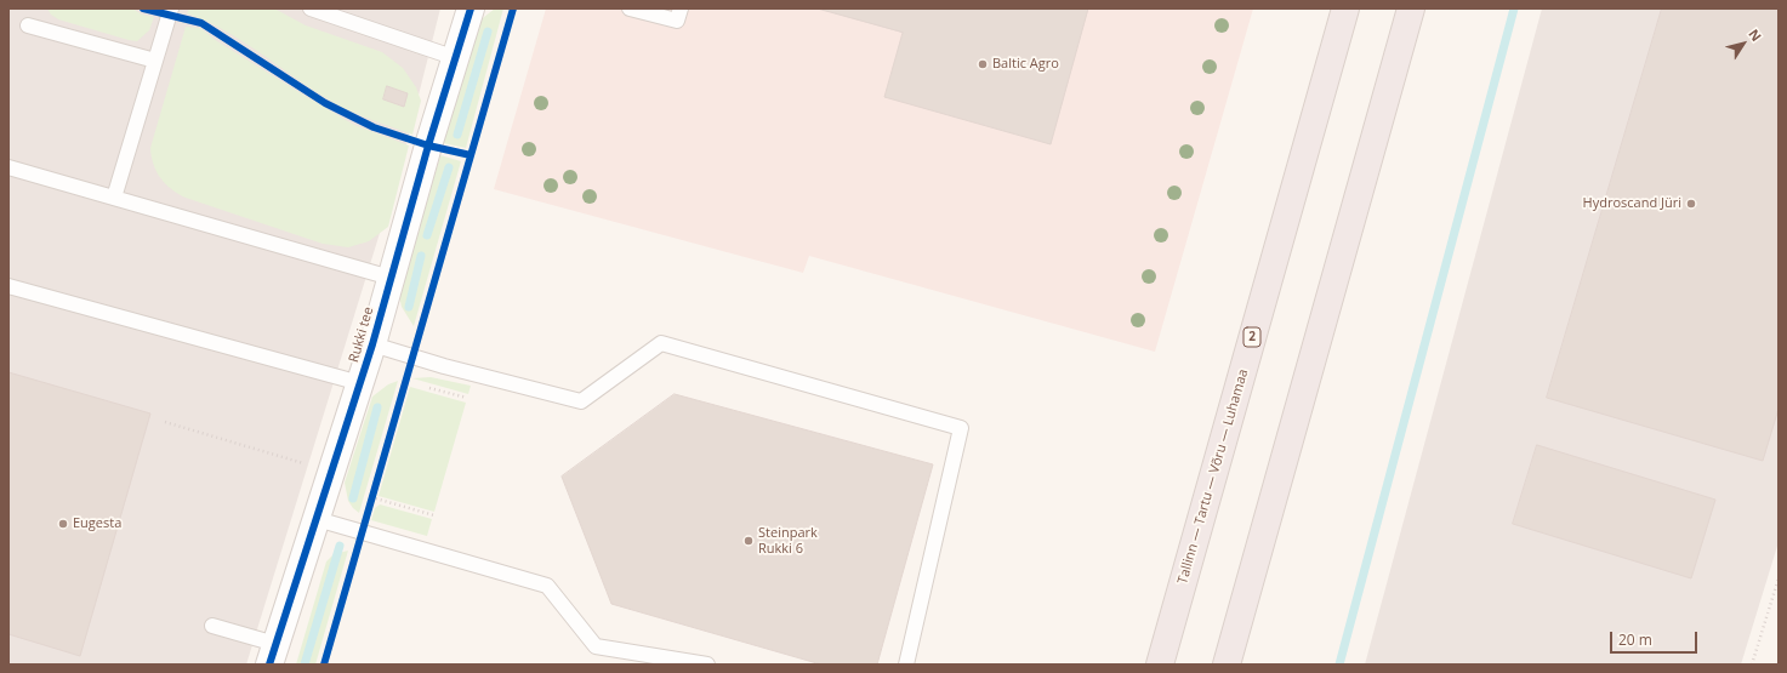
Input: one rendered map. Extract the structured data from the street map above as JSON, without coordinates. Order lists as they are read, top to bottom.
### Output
{
  "streets": {
    "highway": ["2", "Tallinn — Tartu — Võru — Luhamaa"],
    "street": ["Rukki tee"]
  },
  "places": [
    "Baltic Agro",
    "Hydroscand Jüri",
    "Eugesta",
    "Steinpark Rukki 6"
  ],
  "scale_bar": "20 m",
  "north": "top right"
}
